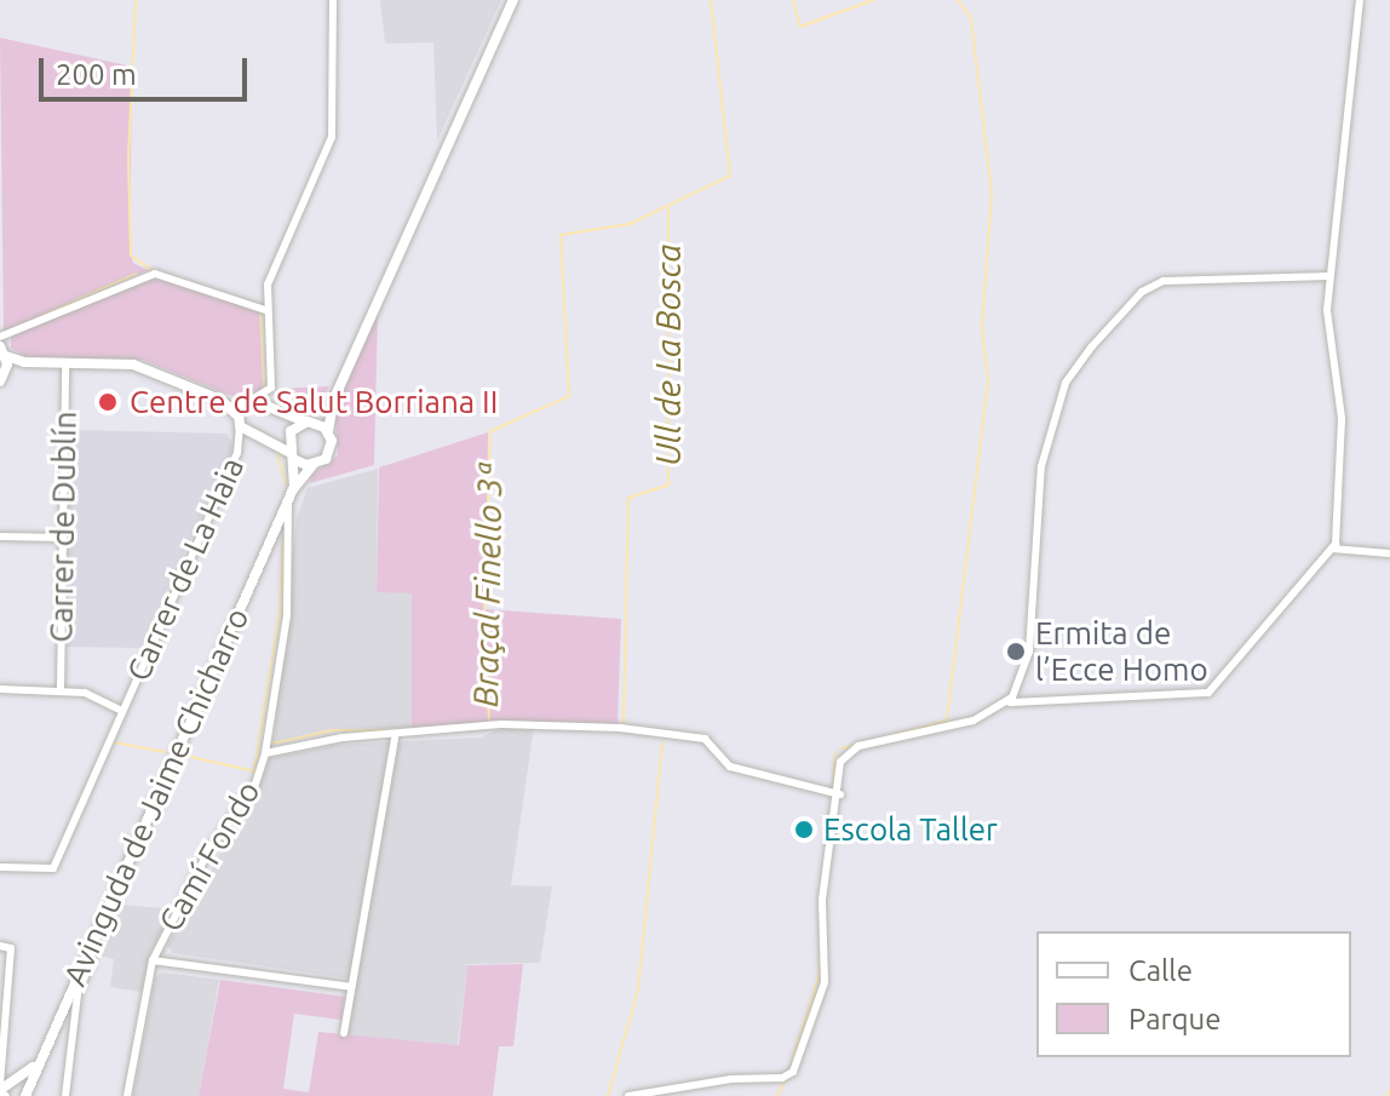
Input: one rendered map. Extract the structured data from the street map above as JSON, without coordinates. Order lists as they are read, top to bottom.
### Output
{
  "streets": {
    "street": [
      "Carrer de Dublín",
      "Carrer de La Haia",
      "Avinguda de Jaime Chicharro",
      "Camí Fondo"
    ]
  },
  "crossings": [
    ["Avinguda de Jaime Chicharro", "Camí Fondo"]
  ],
  "water": ["Ull de La Bosca", "Braçal Finello 3ª"],
  "places": ["Centre de Salut Borriana II", "Ermita de l’Ecce Homo", "Escola Taller"],
  "legend": ["Calle", "Parque"],
  "scale_bar": "200 m"
}
